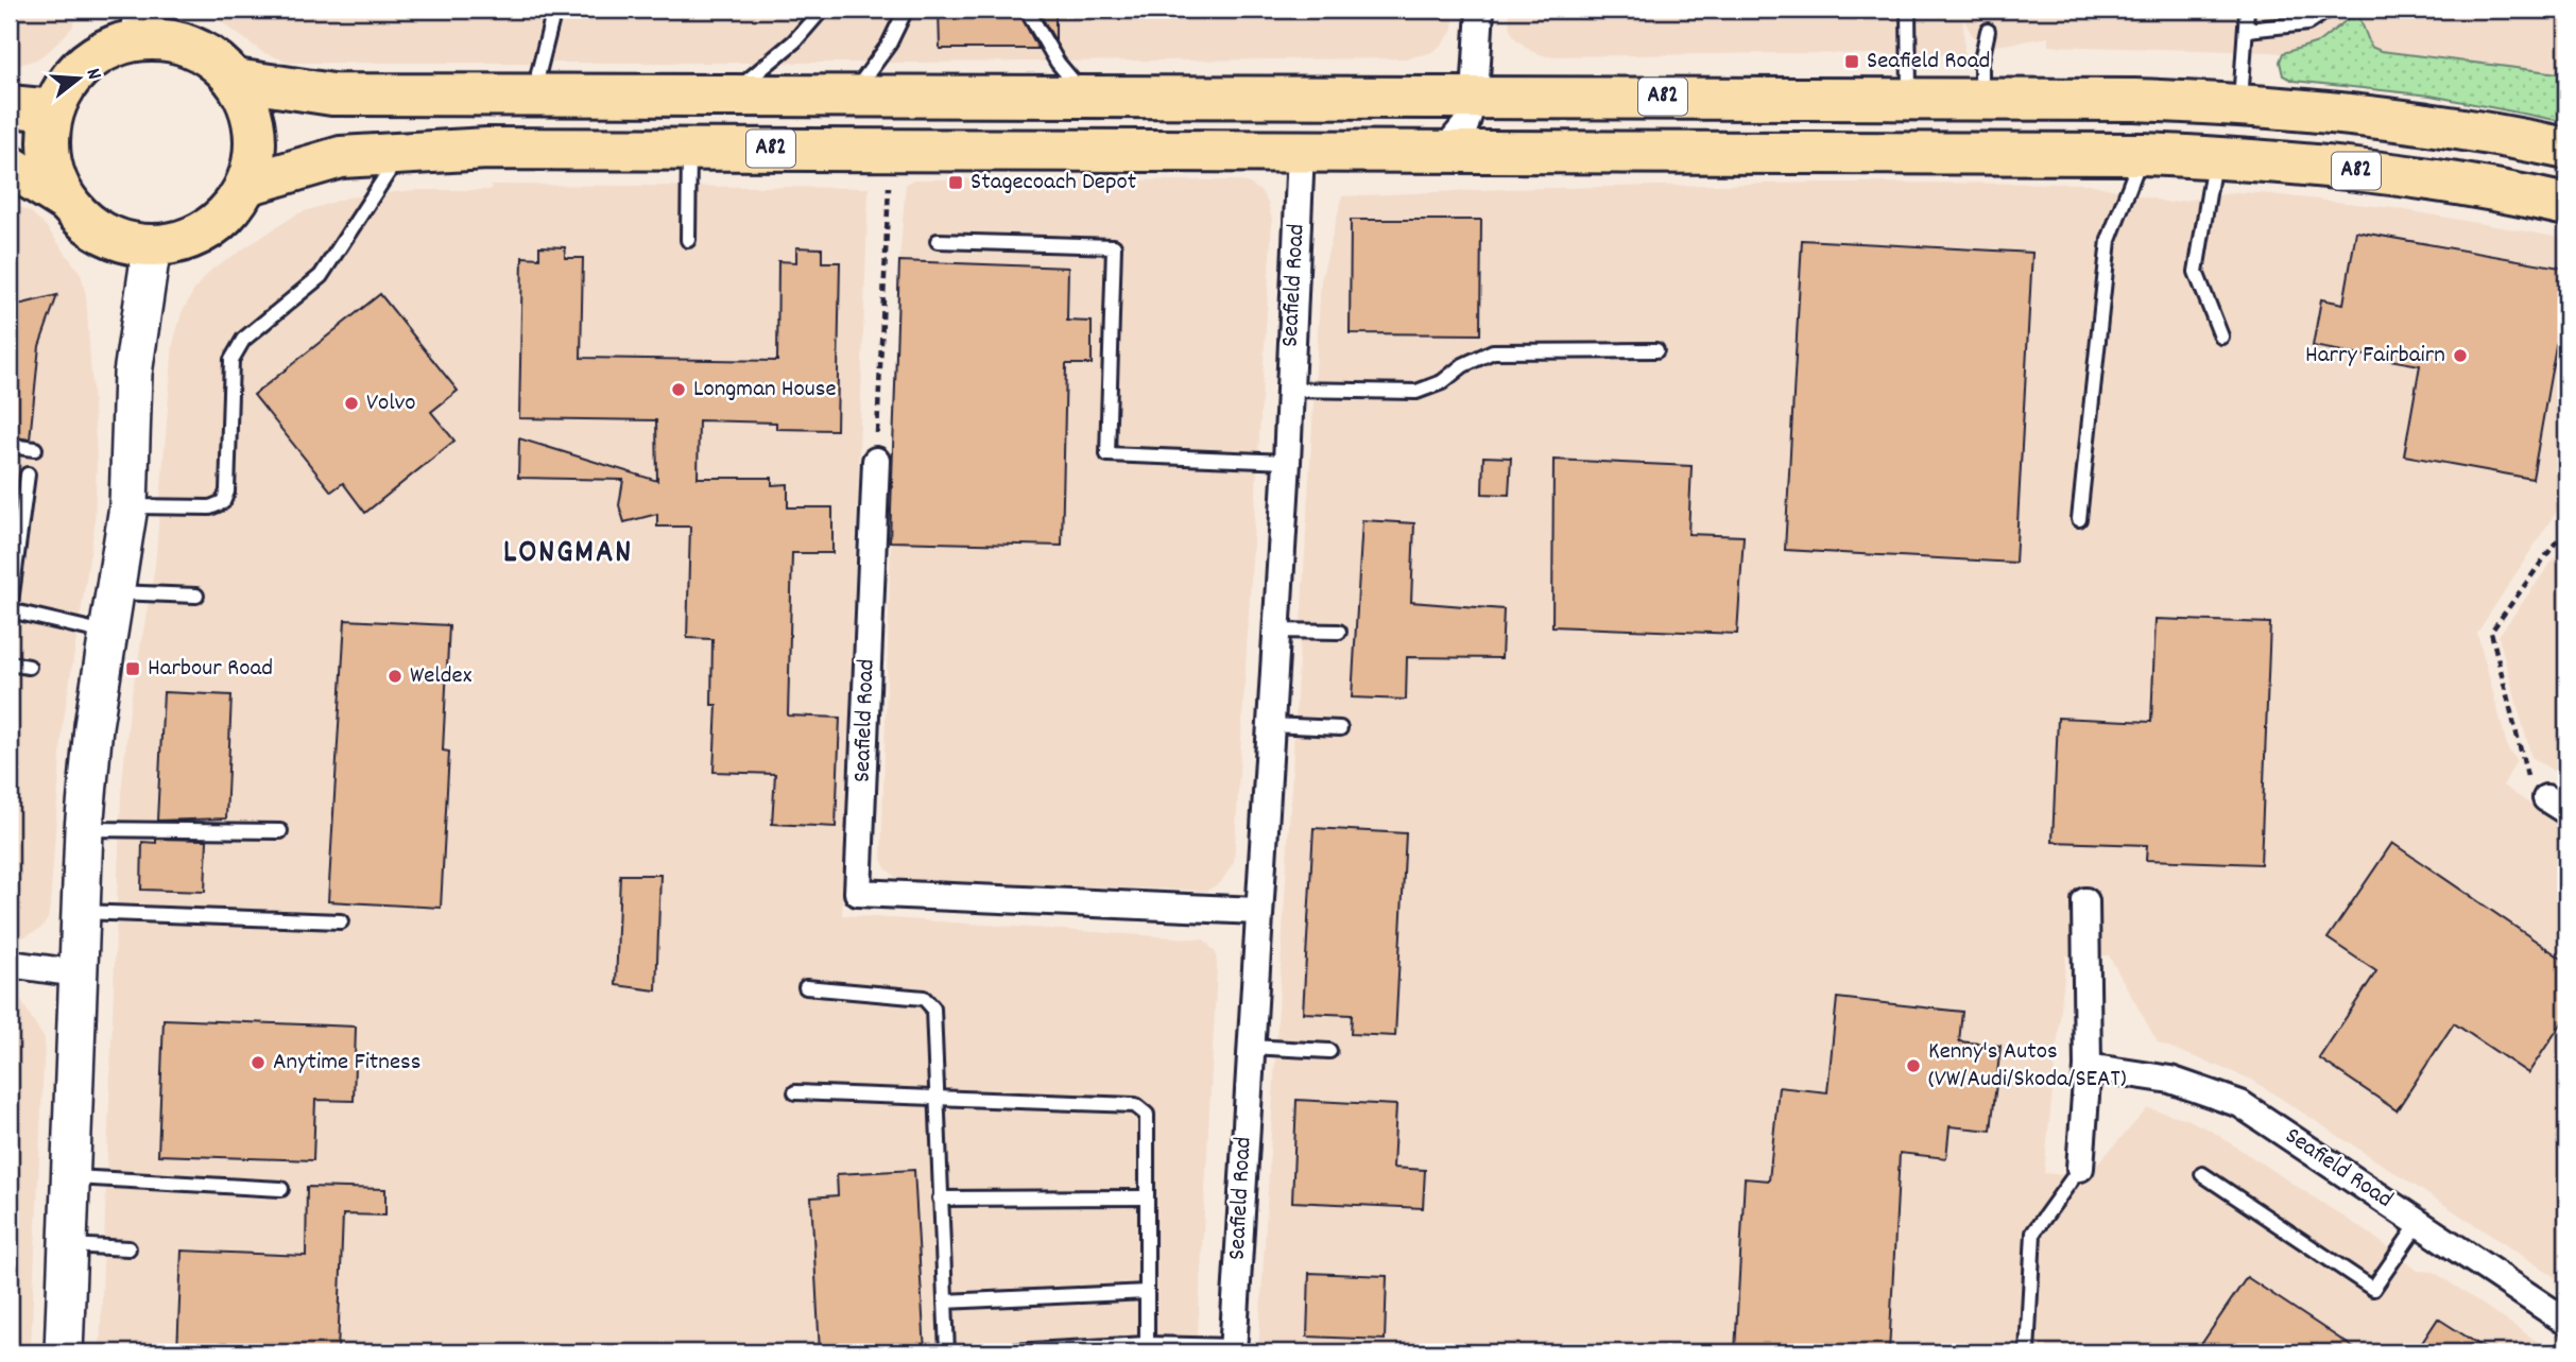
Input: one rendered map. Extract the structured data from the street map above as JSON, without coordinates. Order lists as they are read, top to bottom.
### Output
{
  "streets": {
    "highway": ["A82"],
    "street": ["Seafield Road"]
  },
  "crossings": [
    ["A82", "Seafield Road"]
  ],
  "districts": ["LONGMAN"],
  "places": {
    "transit": ["Seafield Road", "Stagecoach Depot", "Harbour Road"],
    "other": [
      "Harry Fairbairn",
      "Longman House",
      "Volvo",
      "Weldex",
      "Anytime Fitness",
      "Kenny's Autos (VW/Audi/Skoda/SEAT)"
    ]
  },
  "north": "right"
}
